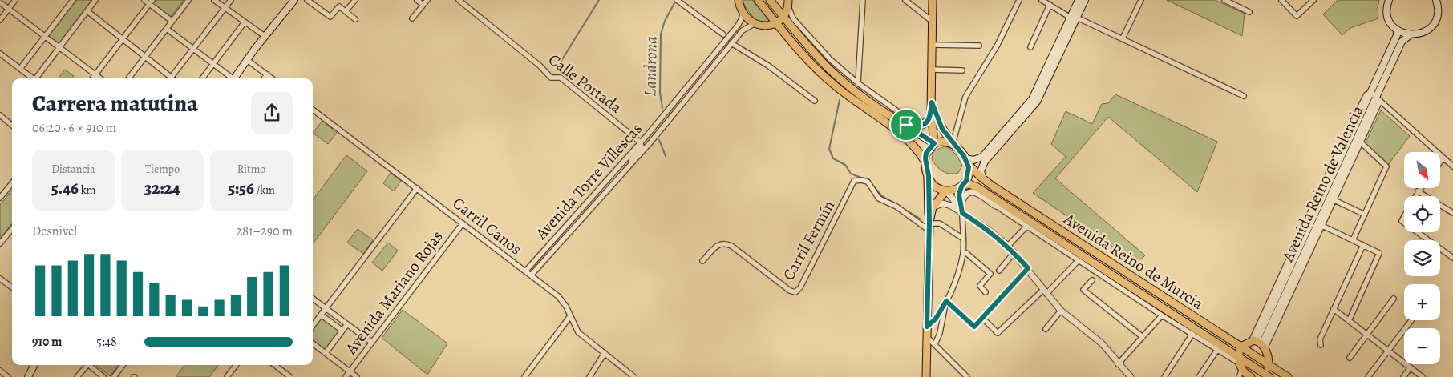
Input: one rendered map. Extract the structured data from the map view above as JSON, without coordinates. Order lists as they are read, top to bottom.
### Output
{
  "streets": {
    "main road": ["Avenida Reino de Valencia", "Avenida Reino de Murcia"],
    "street": [
      "Calle Portada",
      "Avenida Torre Villescas",
      "Carril Canos",
      "Carril Fermín",
      "Avenida Mariano Rojas"
    ]
  },
  "crossings": [
    ["Calle Portada", "Avenida Torre Villescas"],
    ["Avenida Torre Villescas", "Carril Canos"],
    ["Carril Canos", "Avenida Mariano Rojas"]
  ],
  "water": ["Landrona"],
  "north": "bottom right",
  "page": {
    "heading": ["Carrera matutina", "06:20 · 6 × 910 m"],
    "stats": [
      ["Distancia", "5.46 km"],
      ["Tiempo", "32:24"],
      ["Ritmo", "5:56 /km"]
    ],
    "map_buttons": ["+", "−"],
    "chart": ["Desnivel", "281–290 m"],
    "list": [
      {
        "name": "910 m",
        "note": "5:48"
      }
    ]
  }
}
